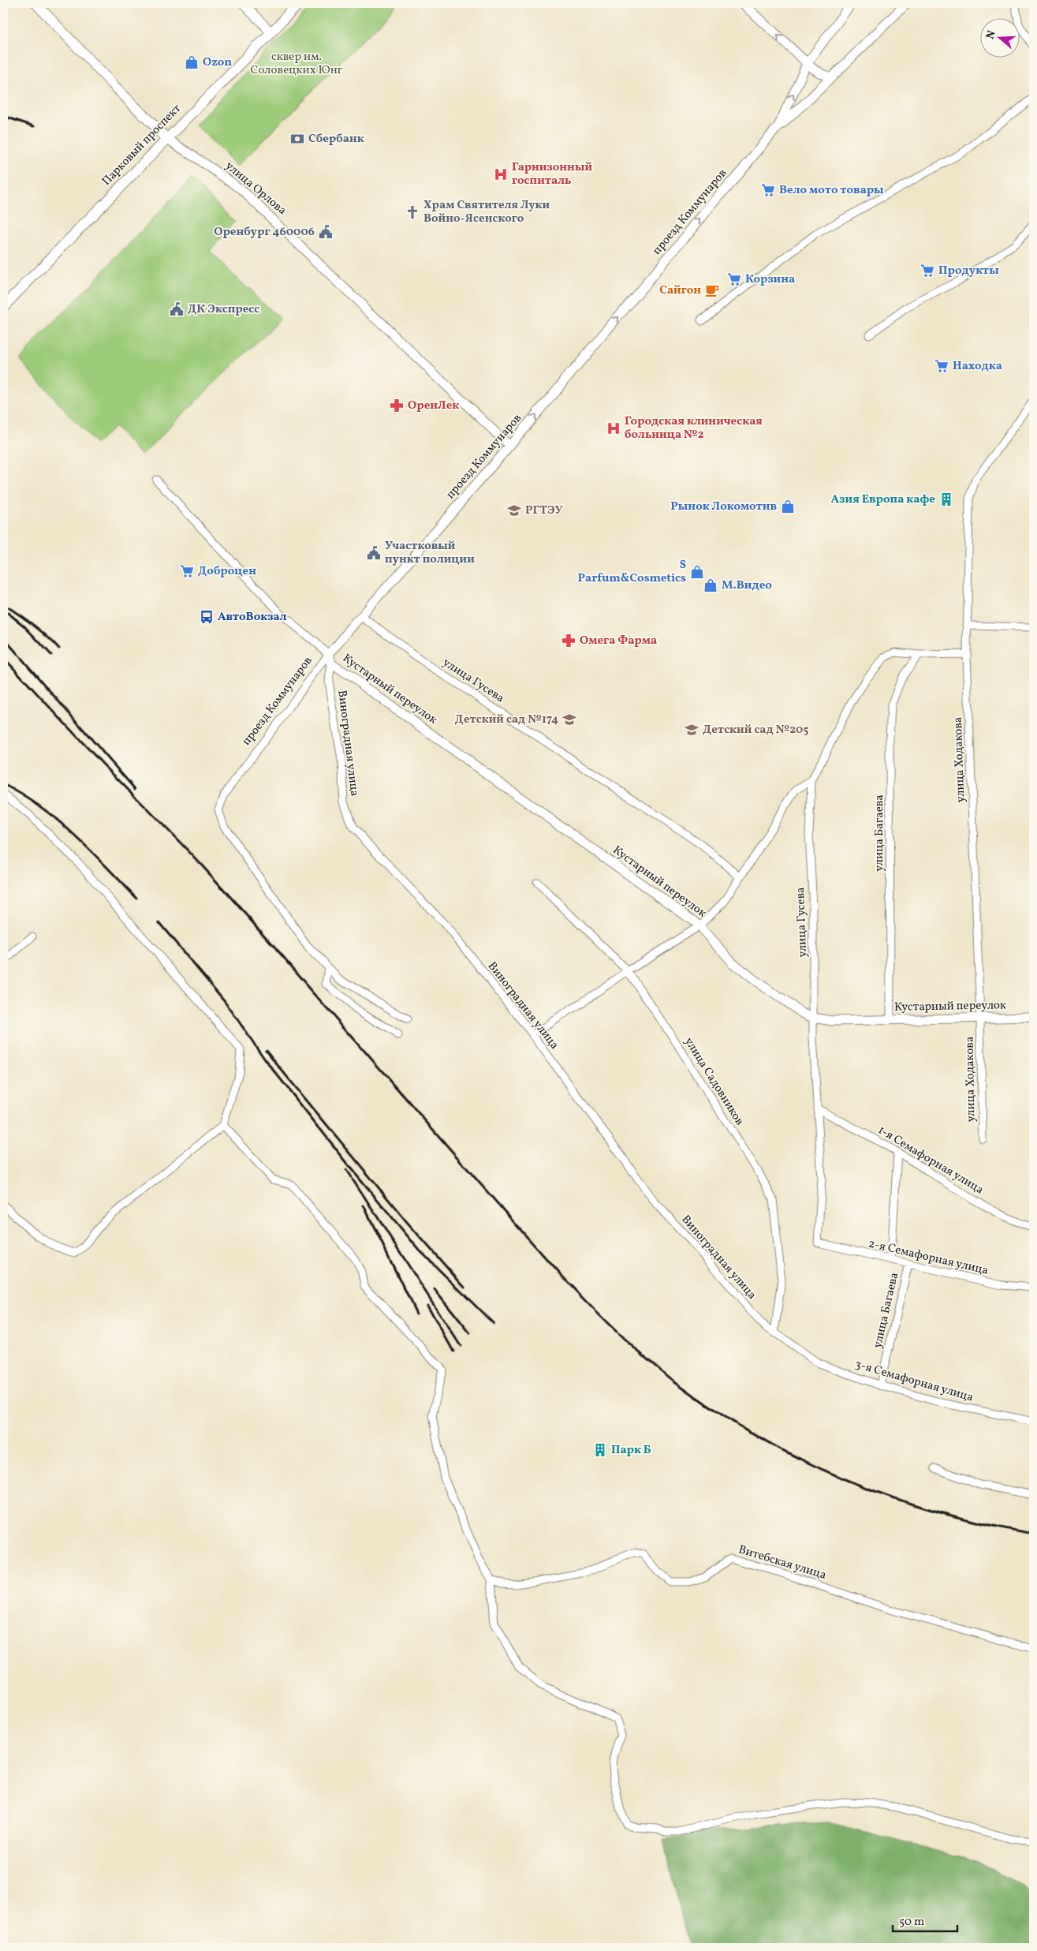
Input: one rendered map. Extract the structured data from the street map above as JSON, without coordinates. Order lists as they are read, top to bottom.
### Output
{
  "streets": {
    "main road": ["Парковый проспект", "улица Орлова"],
    "street": [
      "проезд Коммунаров",
      "улица Гусева",
      "Кустарный переулок",
      "Виноградная улица",
      "улица Ходакова",
      "улица Багаева",
      "улица Садовников",
      "1-я Семафорная улица",
      "2-я Семафорная улица",
      "3-я Семафорная улица",
      "Витебская улица"
    ]
  },
  "crossings": [
    ["Парковый проспект", "улица Орлова"],
    ["улица Орлова", "проезд Коммунаров"],
    ["проезд Коммунаров", "улица Гусева"],
    ["проезд Коммунаров", "Кустарный переулок"],
    ["проезд Коммунаров", "Виноградная улица"],
    ["улица Гусева", "Кустарный переулок"],
    ["улица Гусева", "улица Ходакова"],
    ["улица Гусева", "улица Багаева"],
    ["улица Гусева", "1-я Семафорная улица"],
    ["улица Гусева", "2-я Семафорная улица"],
    ["Кустарный переулок", "Виноградная улица"],
    ["Кустарный переулок", "улица Ходакова"],
    ["Кустарный переулок", "улица Багаева"],
    ["Виноградная улица", "улица Садовников"],
    ["Виноградная улица", "3-я Семафорная улица"],
    ["улица Багаева", "1-я Семафорная улица"],
    ["улица Багаева", "2-я Семафорная улица"],
    ["улица Багаева", "3-я Семафорная улица"],
    ["улица Садовников", "3-я Семафорная улица"]
  ],
  "parks": ["сквер им. Соловецких Юнг"],
  "places": {
    "shop": [
      "Ozon",
      "Рынок Локомотив",
      "S Parfum&Cosmetics",
      "М.Видео"
    ],
    "bank": ["Сбербанк"],
    "hospital": ["Гарнизонный госпиталь", "Городская клиническая больница №2"],
    "supermarket": [
      "Вело мото товары",
      "Продукты",
      "Корзина",
      "Находка",
      "Доброцен"
    ],
    "church": ["Храм Святителя Луки Войно-Ясенского"],
    "public building": ["Оренбург 460006", "ДК Экспресс", "Участковый пункт полиции"],
    "cafe": ["Сайгон"],
    "pharmacy": ["ОренЛек", "Омега Фарма"],
    "building": ["Азия Европа кафе", "Парк Б"],
    "school or university": ["РГТЭУ", "Детский сад №174", "Детский сад №205"],
    "bus stop": ["АвтоВокзал"]
  },
  "scale_bar": "50 m",
  "north": "left"
}
